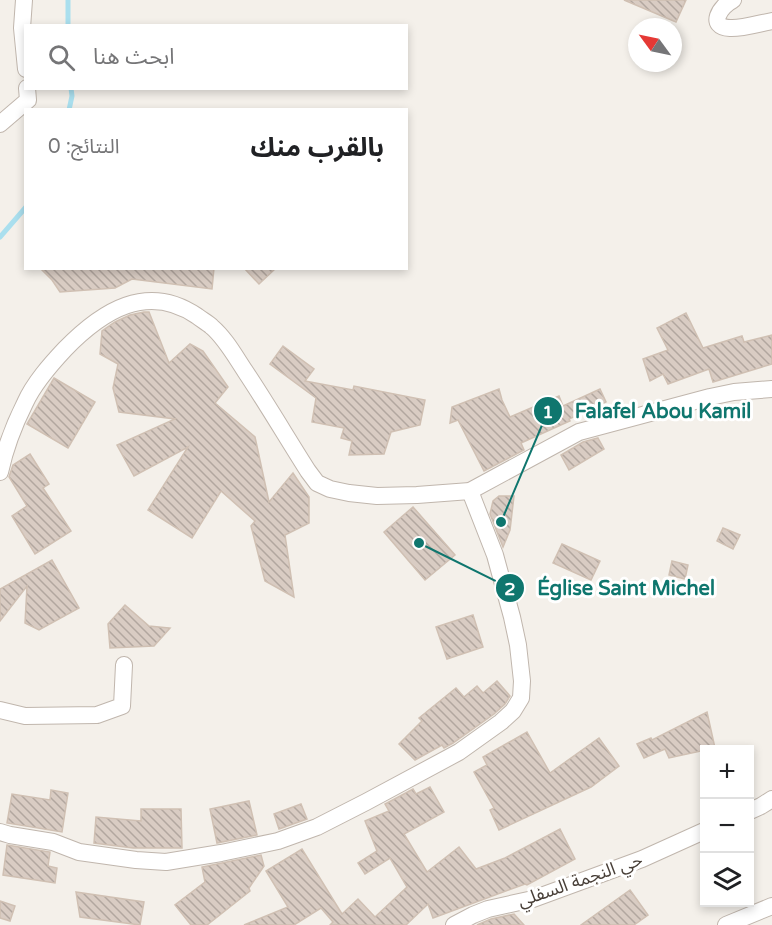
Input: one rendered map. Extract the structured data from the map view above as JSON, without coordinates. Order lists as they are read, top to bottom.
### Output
{
  "streets": {
    "street": ["حي النجمة السفلي"]
  },
  "places": ["Falafel Abou Kamil", "Église Saint Michel"],
  "north": "top left",
  "page": {
    "search": "ابحث هنا",
    "heading": ["بالقرب منك", "النتائج: 0"],
    "map_buttons": ["+", "−"]
  }
}
